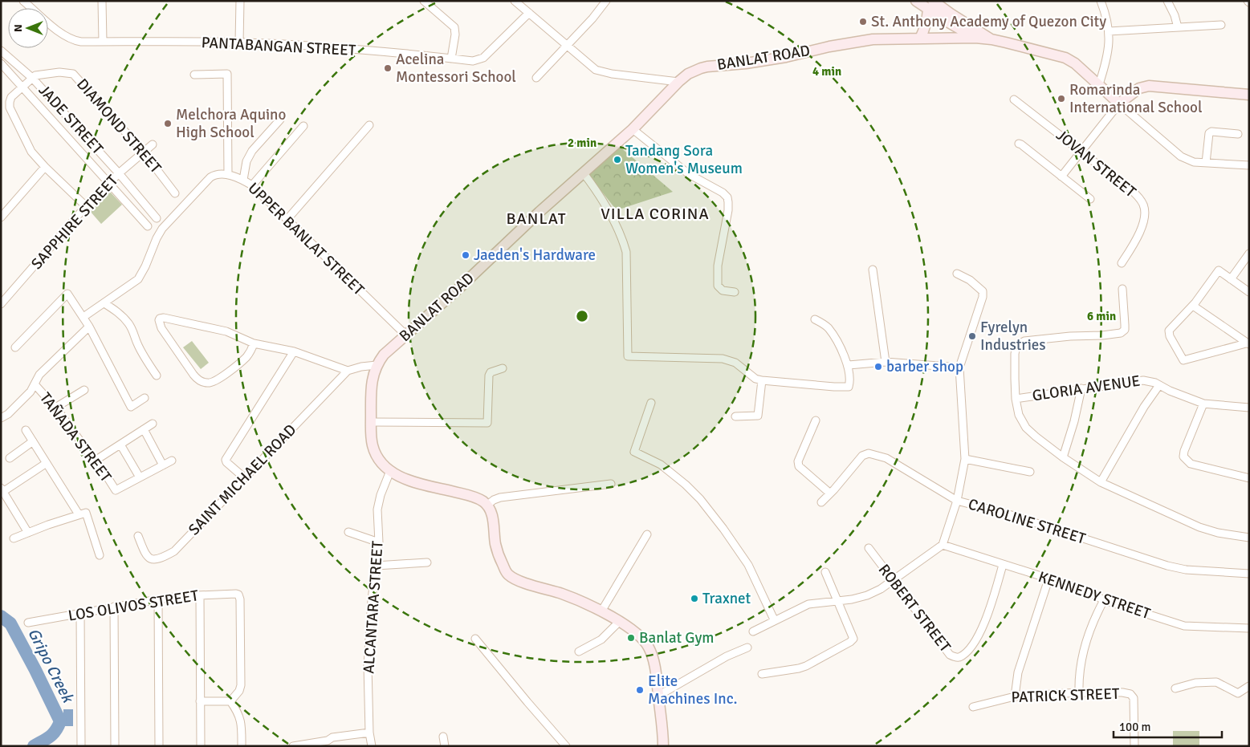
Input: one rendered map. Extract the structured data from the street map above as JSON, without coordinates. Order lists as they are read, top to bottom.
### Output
{
  "streets": {
    "street": [
      "PANTABANGAN STREET",
      "BANLAT ROAD",
      "JADE STREET",
      "DIAMOND STREET",
      "JOVAN STREET",
      "SAPPHIRE STREET",
      "UPPER BANLAT STREET",
      "GLORIA AVENUE",
      "TAÑADA STREET",
      "SAINT MICHAEL ROAD",
      "CAROLINE STREET",
      "KENNEDY STREET",
      "LOS OLIVOS STREET",
      "ALCANTARA STREET",
      "ROBERT STREET",
      "PATRICK STREET"
    ]
  },
  "crossings": [
    ["BANLAT ROAD", "UPPER BANLAT STREET"],
    ["BANLAT ROAD", "ALCANTARA STREET"],
    ["JADE STREET", "DIAMOND STREET"],
    ["JADE STREET", "SAPPHIRE STREET"],
    ["DIAMOND STREET", "SAPPHIRE STREET"],
    ["KENNEDY STREET", "ROBERT STREET"]
  ],
  "districts": ["VILLA CORINA", "BANLAT"],
  "water": ["Gripo Creek"],
  "places": [
    "St. Anthony Academy of Quezon City",
    "Acelina Montessori School",
    "Romarinda International School",
    "Melchora Aquino High School",
    "Tandang Sora Women's Museum",
    "Jaeden's Hardware",
    "Fyrelyn Industries",
    "barber shop",
    "Traxnet",
    "Banlat Gym",
    "Elite Machines Inc."
  ],
  "scale_bar": "100 m",
  "north": "left",
  "rings": ["4 min", "2 min", "6 min"]
}
